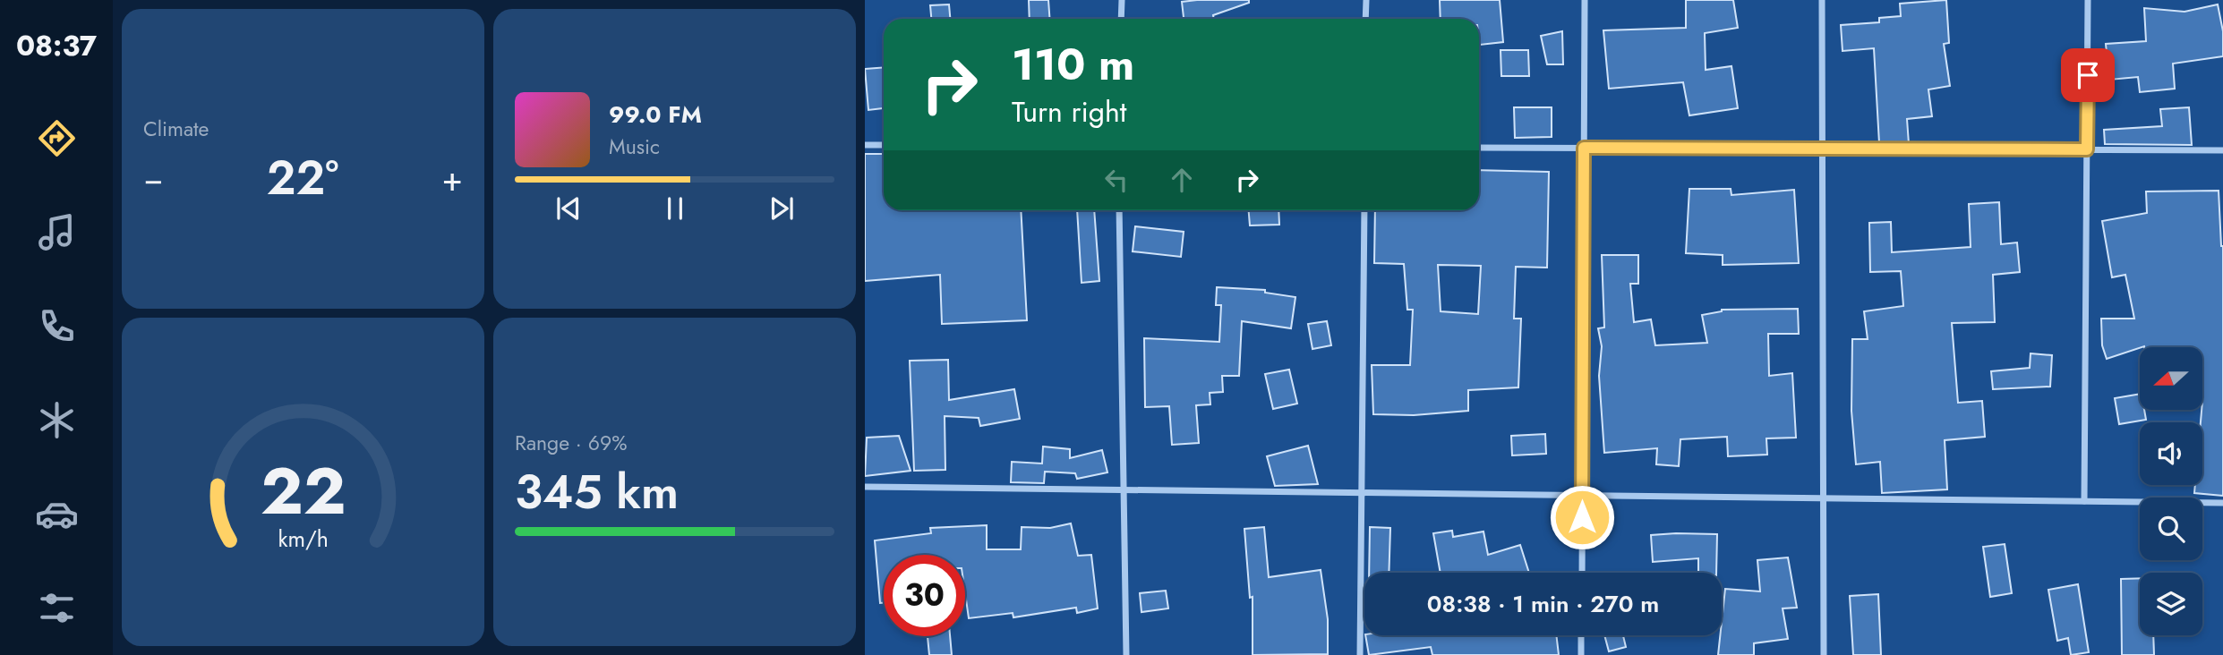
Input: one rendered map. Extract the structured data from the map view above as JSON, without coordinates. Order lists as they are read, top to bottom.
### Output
{
  "north": "left",
  "page": {
    "tabs": "08:37",
    "tile": [
      "Climate",
      ["Range · 69%", "345 km"]
    ],
    "turn": ["110 m", "Turn right"],
    "song": ["99.0 FM", "Music"],
    "heat": ["−", "22°", "+"],
    "limit": "30",
    "trip": "08:38 · 1 min · 270 m",
    "gauge": ["22", "km/h"]
  }
}
